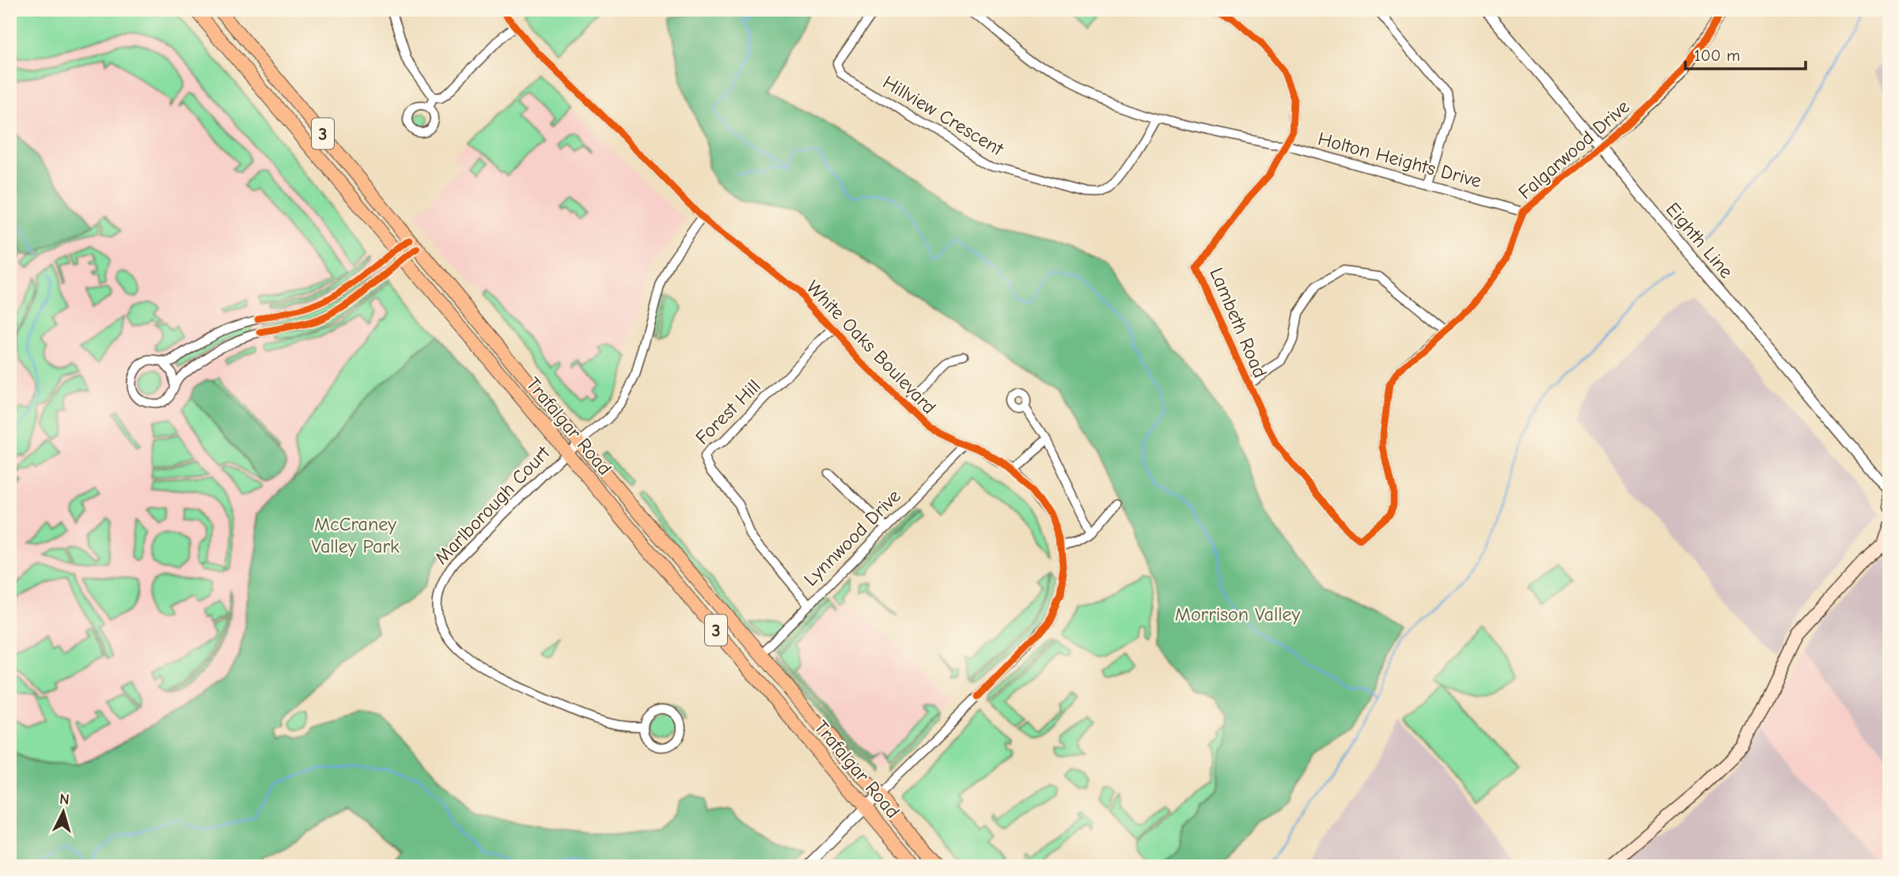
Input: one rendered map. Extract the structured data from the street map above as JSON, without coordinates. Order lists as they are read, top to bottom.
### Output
{
  "streets": {
    "main road": ["3", "Trafalgar Road"],
    "street": [
      "Hillview Crescent",
      "Falgarwood Drive",
      "Holton Heights Drive",
      "Eighth Line",
      "Lambeth Road",
      "White Oaks Boulevard",
      "Forest Hill",
      "Marlborough Court",
      "Lynnwood Drive"
    ]
  },
  "crossings": [
    ["Hillview Crescent", "Holton Heights Drive"],
    ["Falgarwood Drive", "Holton Heights Drive"],
    ["Falgarwood Drive", "Eighth Line"],
    ["Falgarwood Drive", "Lambeth Road"],
    ["Holton Heights Drive", "Lambeth Road"],
    ["White Oaks Boulevard", "Forest Hill"],
    ["White Oaks Boulevard", "Trafalgar Road"],
    ["White Oaks Boulevard", "Marlborough Court"],
    ["White Oaks Boulevard", "Lynnwood Drive"],
    ["Forest Hill", "Lynnwood Drive"],
    ["Trafalgar Road", "Marlborough Court"],
    ["Trafalgar Road", "Lynnwood Drive"]
  ],
  "parks": ["McCraney Valley Park", "Morrison Valley"],
  "scale_bar": "100 m",
  "north": "top"
}
